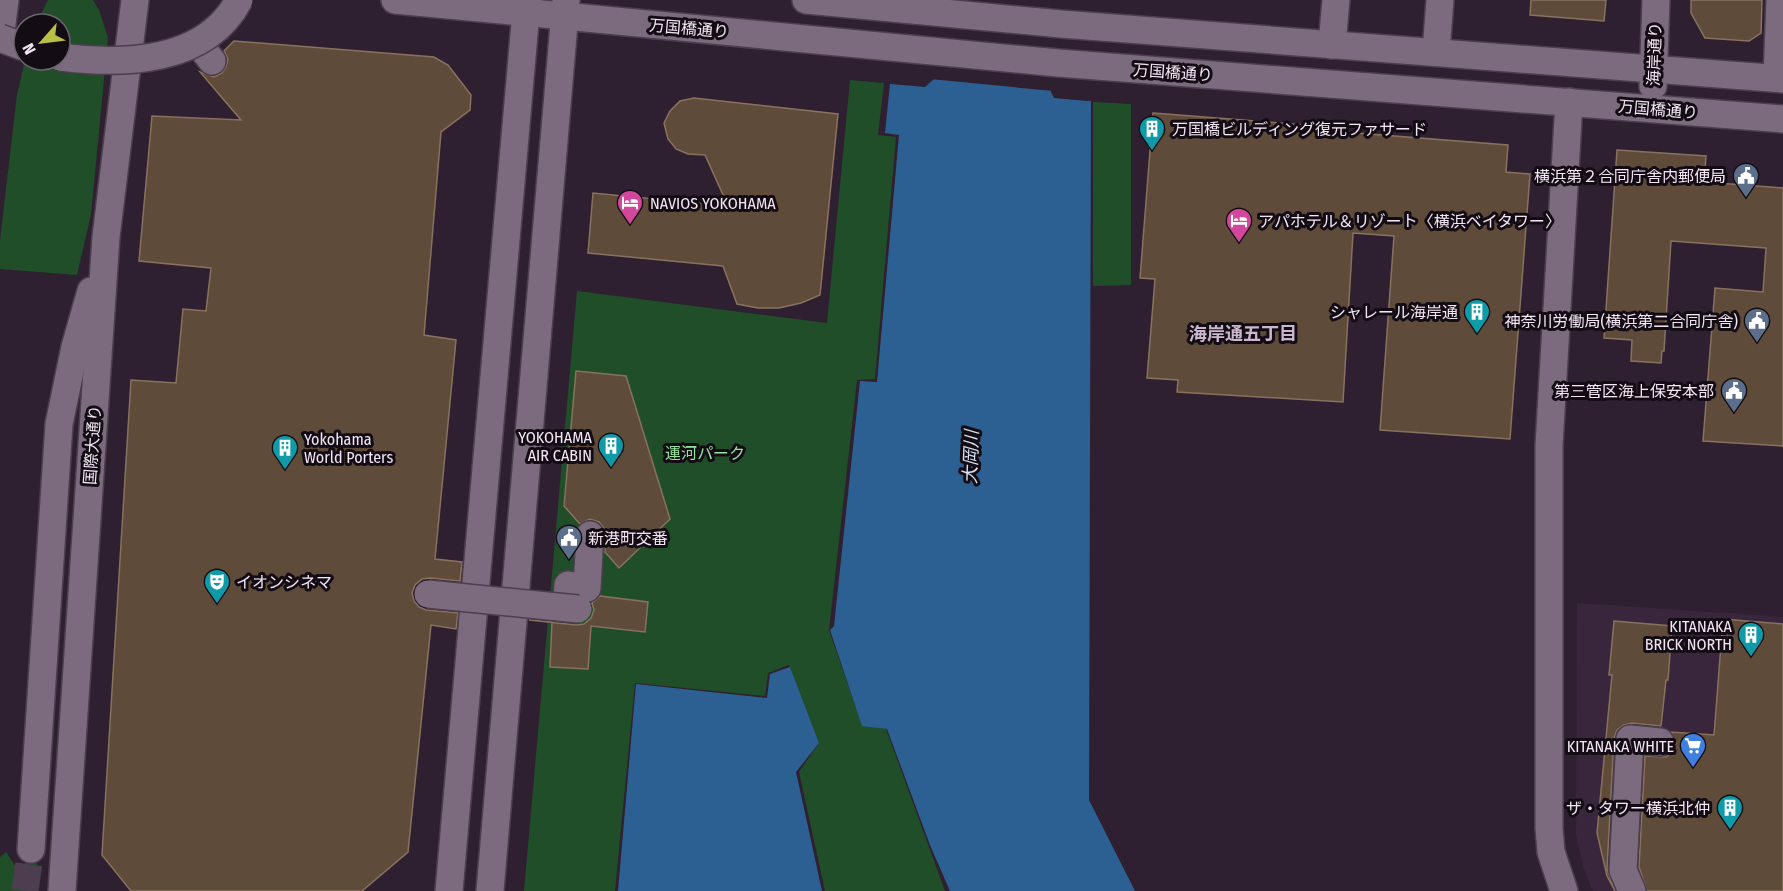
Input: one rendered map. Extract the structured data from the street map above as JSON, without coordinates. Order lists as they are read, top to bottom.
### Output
{
  "streets": {
    "street": ["万国橋通り", "海岸通り", "国際大通り"]
  },
  "crossings": [
    ["万国橋通り", "海岸通り"]
  ],
  "districts": ["海岸通五丁目"],
  "water": ["大岡川"],
  "parks": ["運河パーク"],
  "places": {
    "building": [
      "万国橋ビルディング復元ファサード",
      "シャレール海岸通",
      "YOKOHAMA AIR CABIN",
      "Yokohama World Porters",
      "KITANAKA BRICK NORTH",
      "ザ・タワー横浜北仲"
    ],
    "public building": [
      "横浜第２合同庁舎内郵便局",
      "神奈川労働局(横浜第二合同庁舎)",
      "第三管区海上保安本部",
      "新港町交番"
    ],
    "hotel": ["NAVIOS YOKOHAMA", "アパホテル＆リゾート〈横浜ベイタワー〉"],
    "theatre": ["イオンシネマ"],
    "supermarket": ["KITANAKA WHITE"]
  },
  "north": "bottom left"
}
